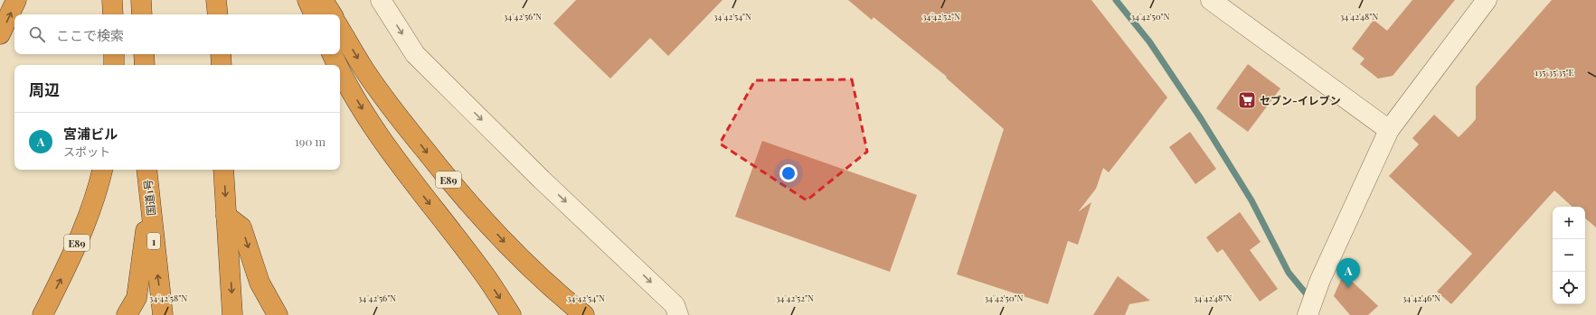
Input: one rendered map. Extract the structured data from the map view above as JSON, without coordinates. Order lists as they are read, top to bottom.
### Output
{
  "streets": {
    "highway": ["E89", "国道1号", "1"]
  },
  "places": {
    "supermarket": ["セブン-イレブン"]
  },
  "page": {
    "search": "ここで検索",
    "heading": "周辺",
    "list": [
      {
        "mark": "A",
        "name": "宮浦ビル",
        "note": "スポット",
        "value": "190 m"
      }
    ],
    "map_buttons": ["+", "−"],
    "pins": "A"
  },
  "coordinates": [
    "34°42'56\"N",
    "34°42'54\"N",
    "34°42'52\"N",
    "34°42'50\"N",
    "34°42'48\"N",
    "135°35'35\"E",
    "34°42'58\"N",
    "34°42'46\"N"
  ]
}
